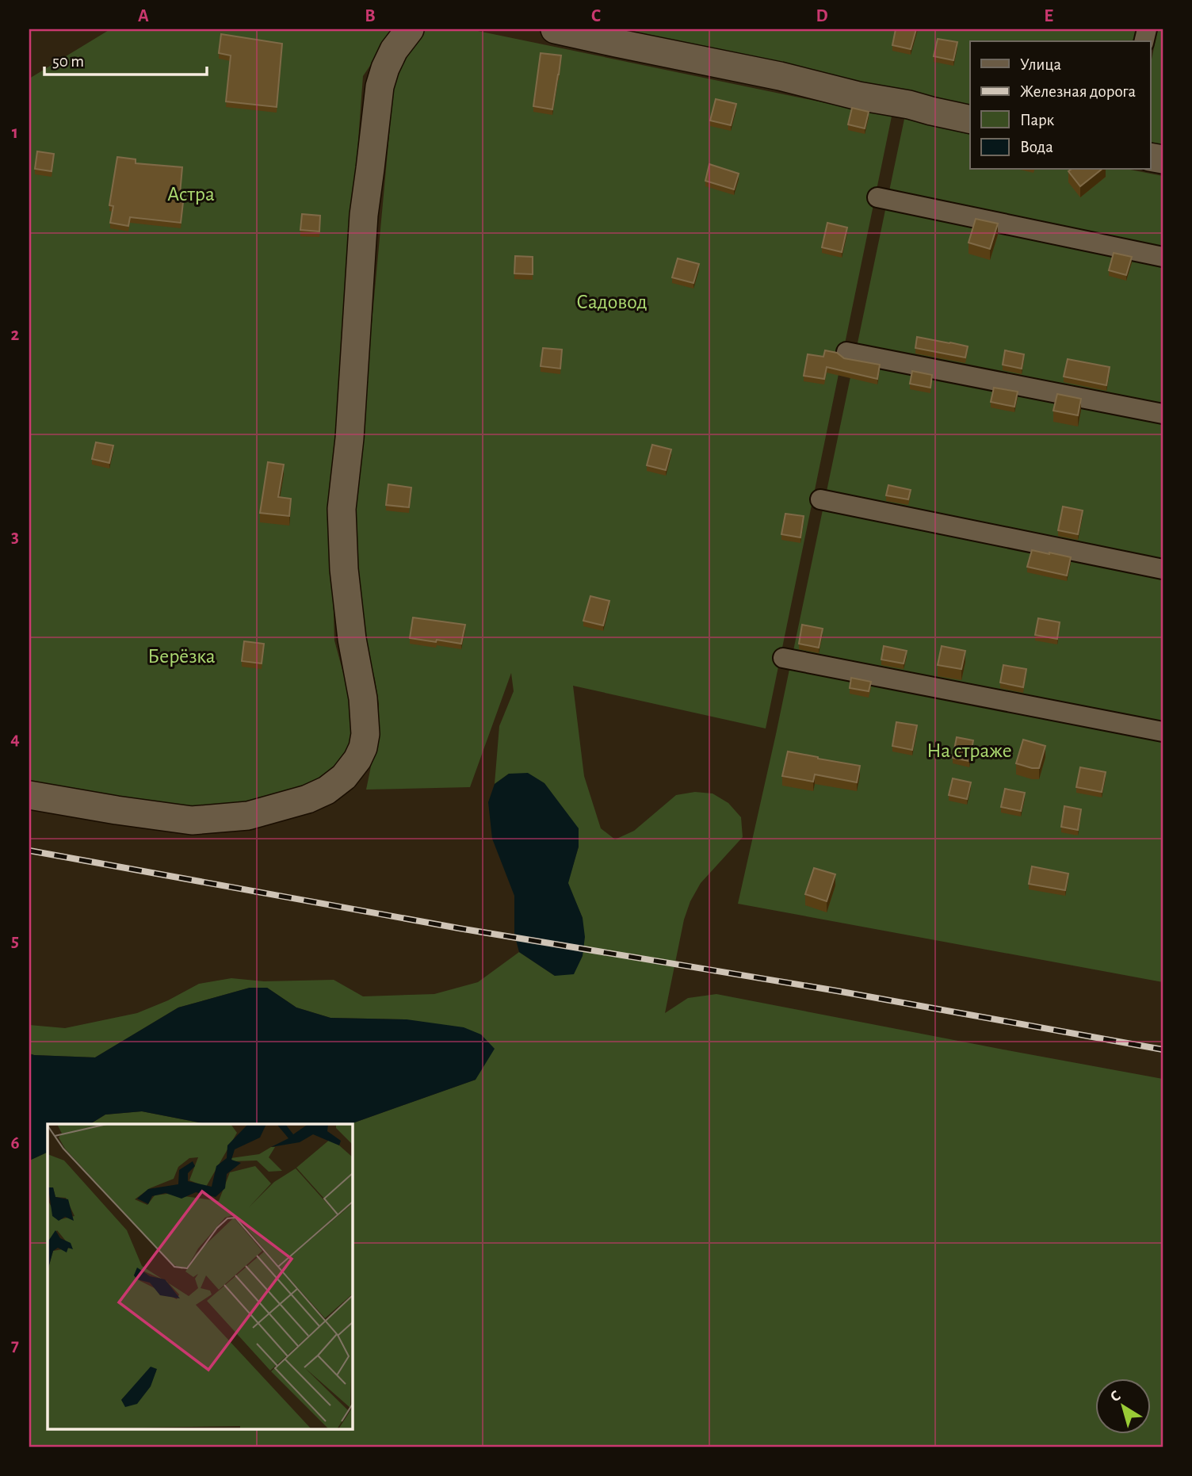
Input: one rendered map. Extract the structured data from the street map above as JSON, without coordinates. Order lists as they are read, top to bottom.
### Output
{
  "parks": [
    "Астра",
    "Садовод",
    "Берёзка",
    "На страже"
  ],
  "legend": [
    "Улица",
    "Железная дорога",
    "Парк",
    "Вода"
  ],
  "scale_bar": "50 m",
  "north": "top left",
  "grid": {
    "columns": [
      "A",
      "B",
      "C",
      "D",
      "E"
    ],
    "rows": [
      "1",
      "2",
      "3",
      "4",
      "5",
      "6",
      "7"
    ]
  }
}
